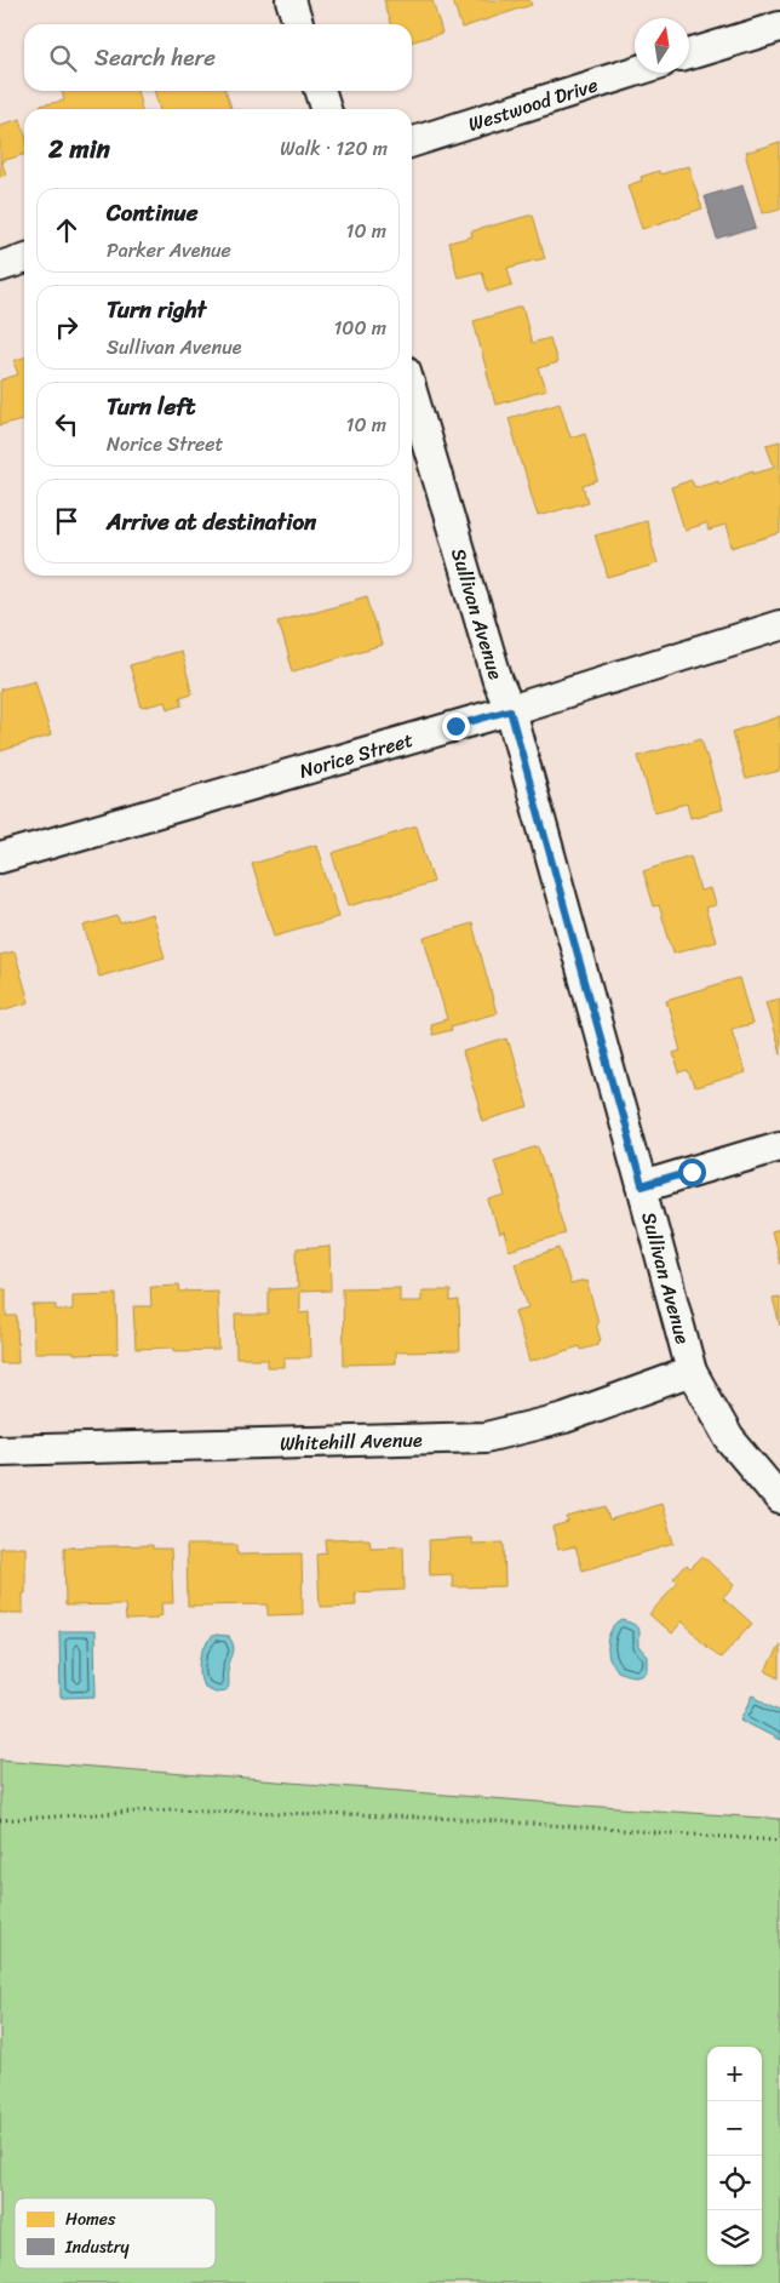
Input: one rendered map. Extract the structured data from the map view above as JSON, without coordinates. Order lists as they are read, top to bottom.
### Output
{
  "streets": {
    "street": [
      "Westwood Drive",
      "Sullivan Avenue",
      "Norice Street",
      "Whitehill Avenue"
    ]
  },
  "crossings": [
    ["Sullivan Avenue", "Norice Street"],
    ["Sullivan Avenue", "Whitehill Avenue"]
  ],
  "legend": ["Homes", "Industry"],
  "north": "top",
  "page": {
    "search": "Search here",
    "heading": ["2 min", "Walk · 120 m"],
    "list": [
      ["Continue", "Parker Avenue", "10 m"],
      ["Turn right", "Sullivan Avenue", "100 m"],
      ["Turn left", "Norice Street", "10 m"],
      "Arrive at destination"
    ],
    "map_buttons": ["+", "−"]
  }
}
